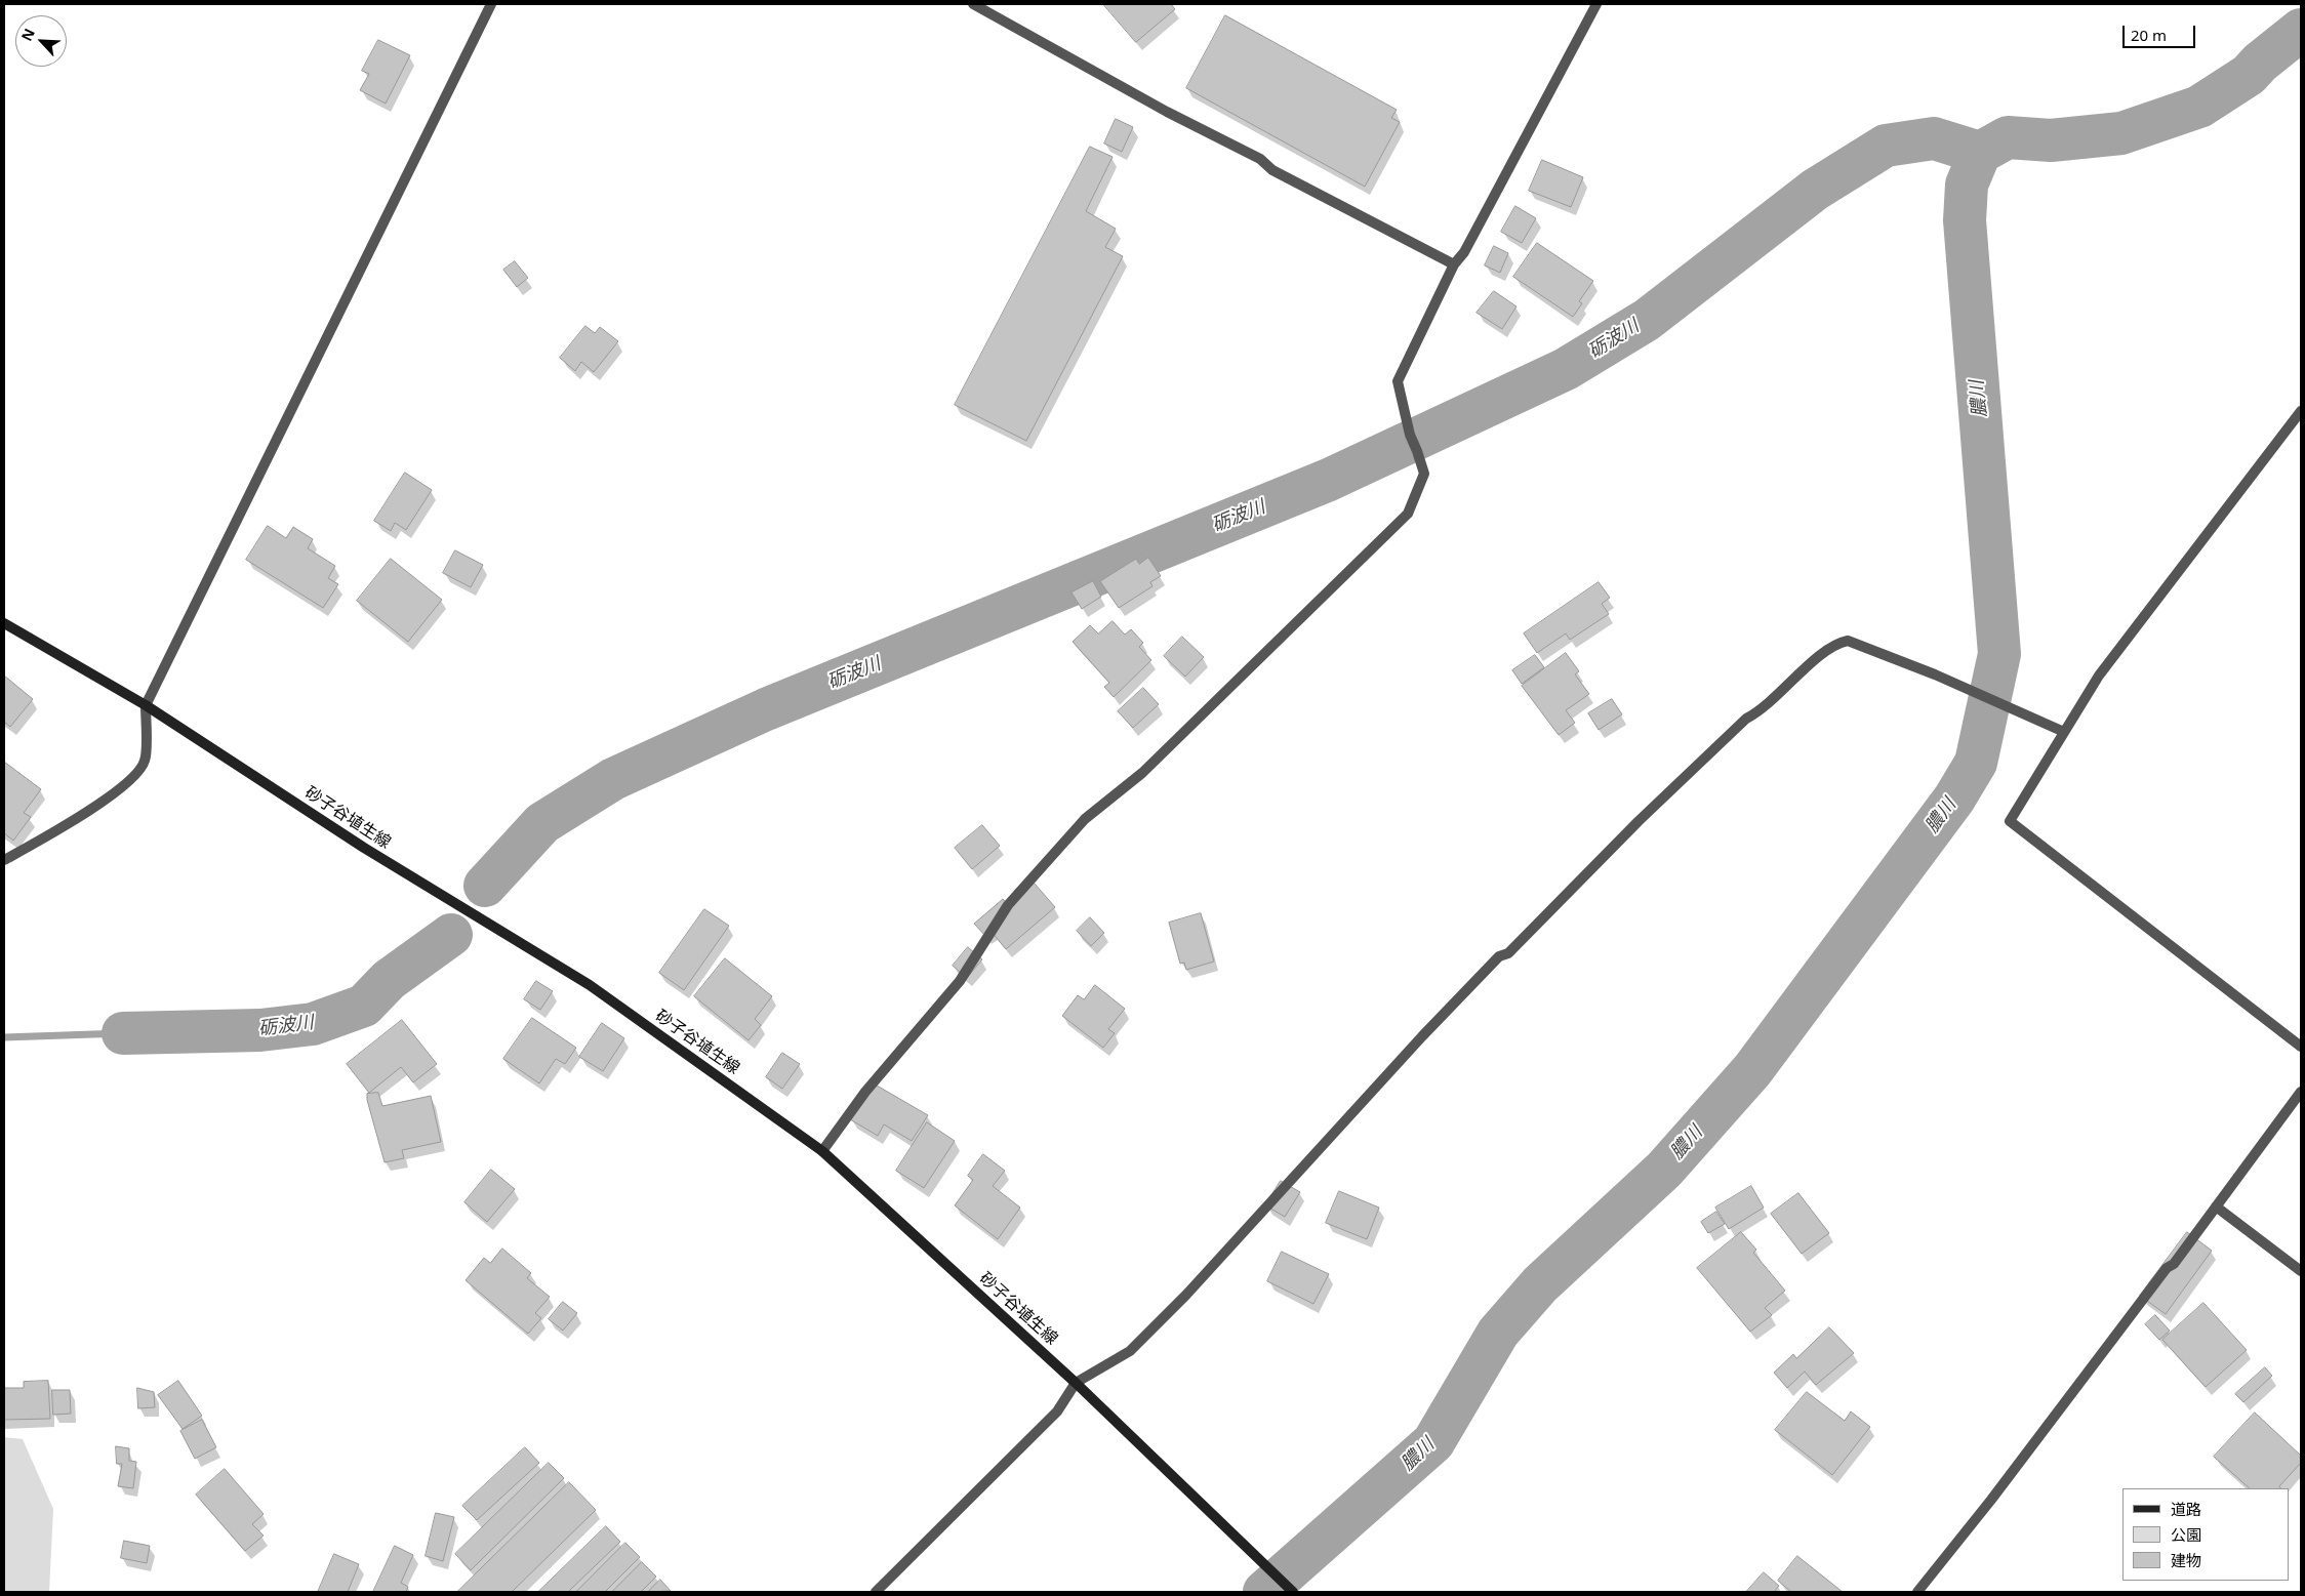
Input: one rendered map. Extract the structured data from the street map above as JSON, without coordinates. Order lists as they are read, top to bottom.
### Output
{
  "streets": {
    "main road": ["砂子谷埴生線"]
  },
  "water": ["砺波川", "膿川"],
  "legend": ["道路", "公園", "建物"],
  "scale_bar": "20 m",
  "north": "top left"
}
